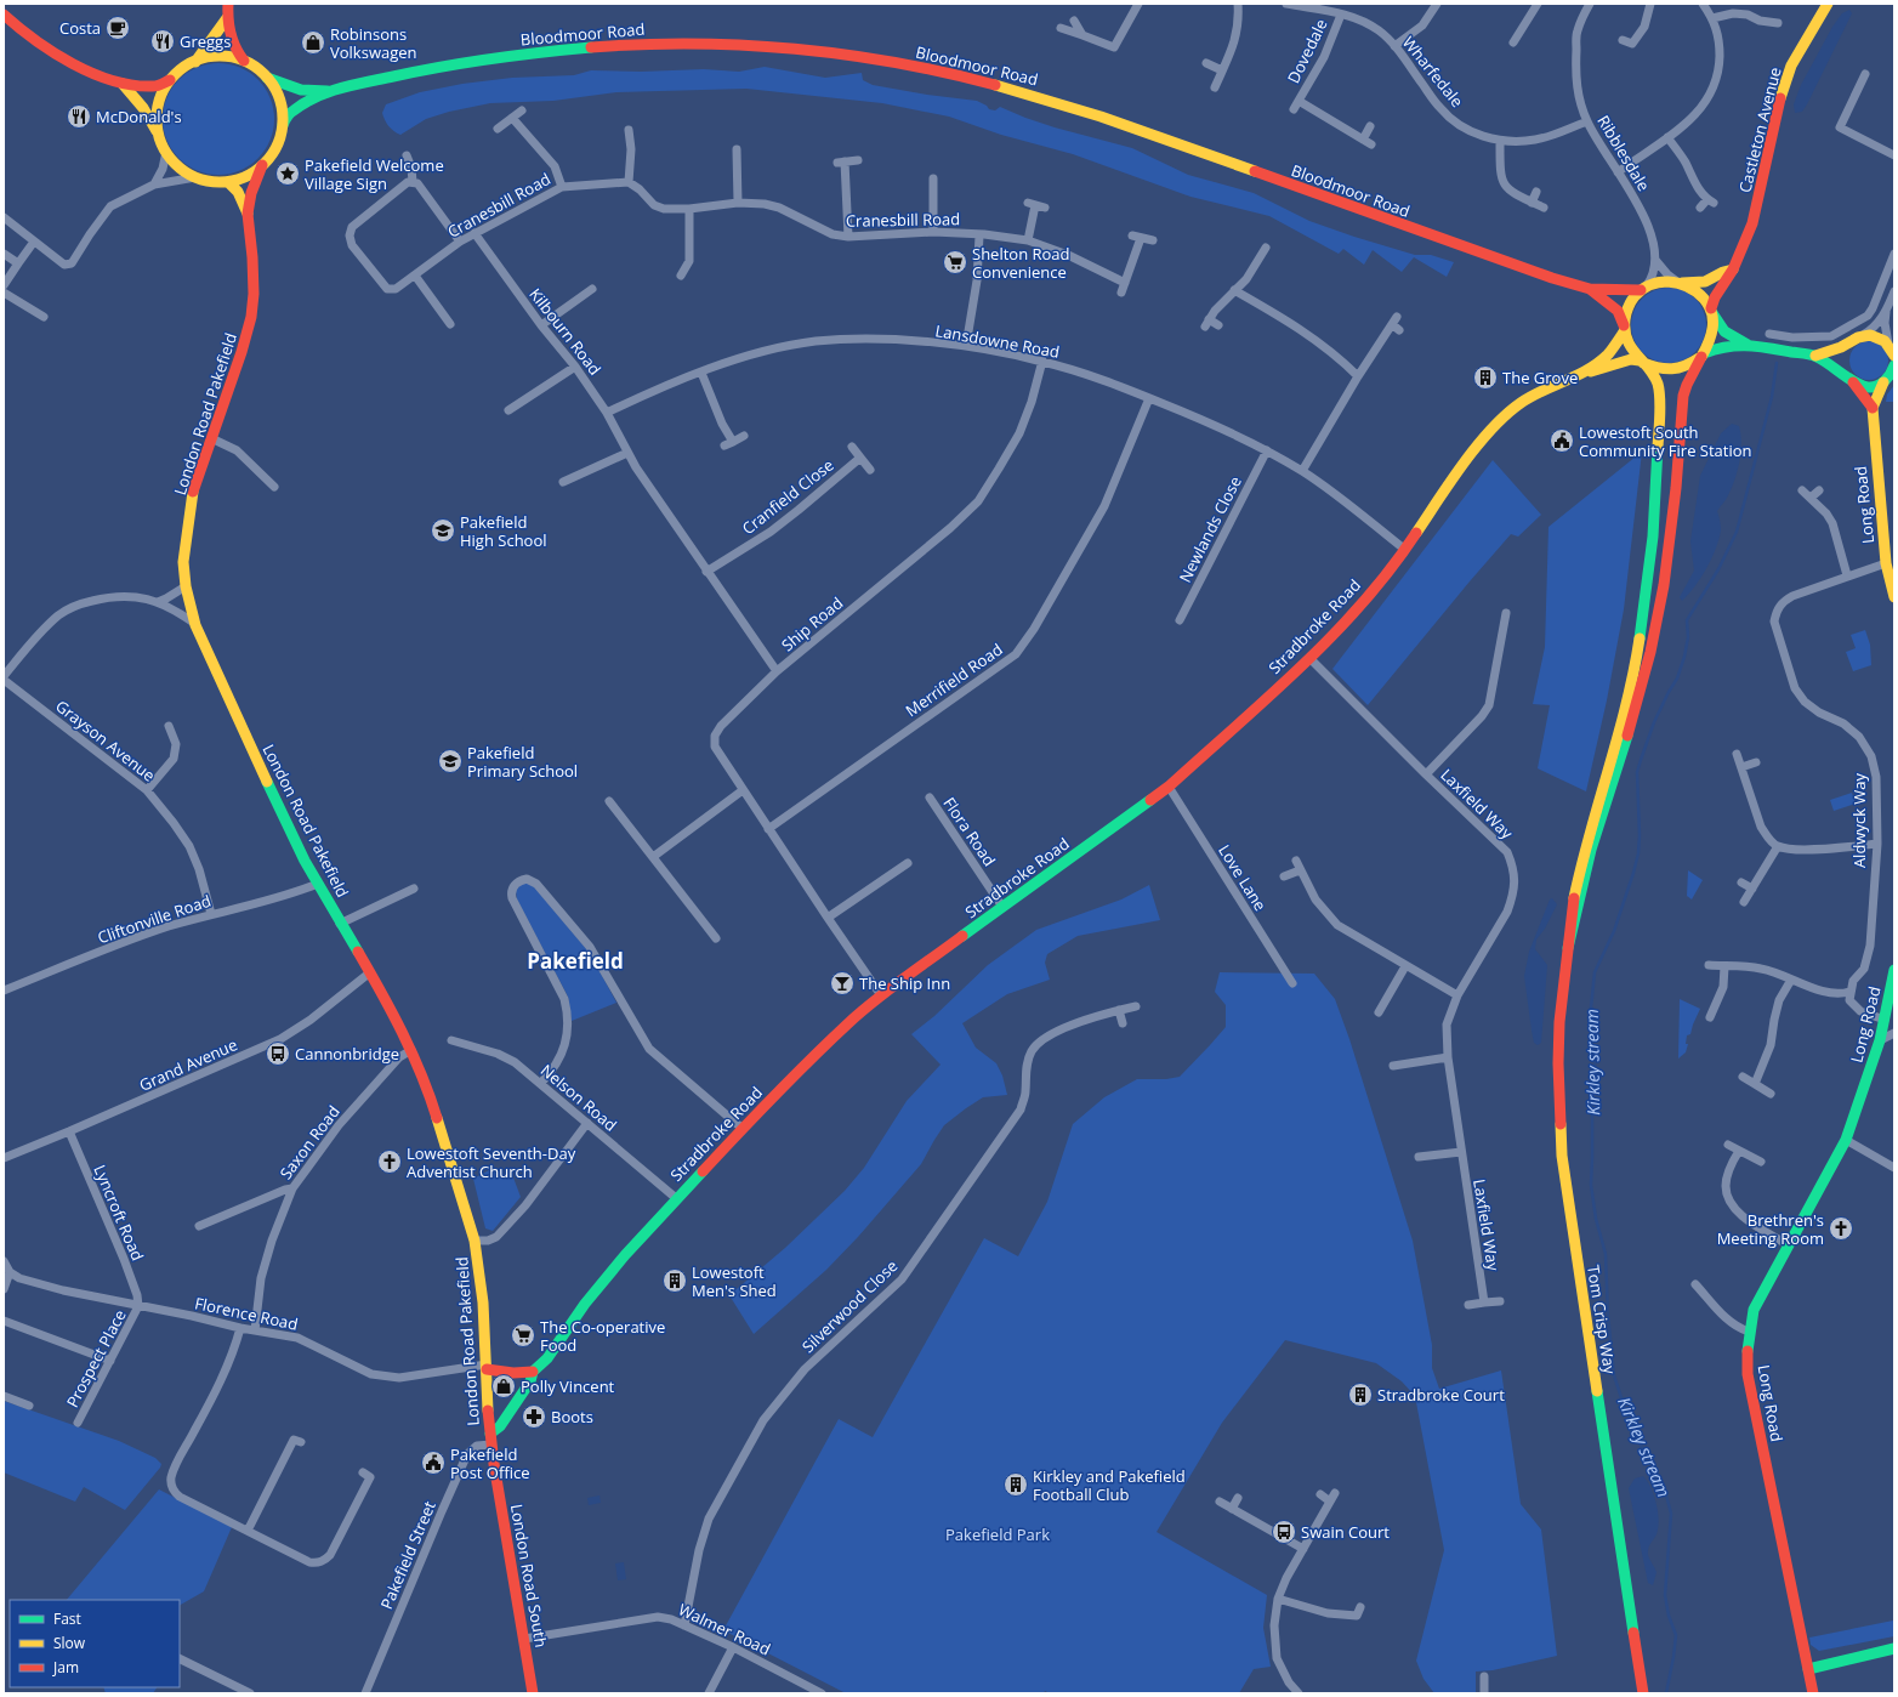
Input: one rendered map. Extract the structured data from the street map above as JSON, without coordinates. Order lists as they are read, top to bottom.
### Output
{
  "streets": {
    "main road": [
      "Bloodmoor Road",
      "Castleton Avenue",
      "London Road Pakefield",
      "Long Road",
      "Stradbroke Road",
      "Tom Crisp Way",
      "London Road South"
    ],
    "street": [
      "Dovedale",
      "Wharfedale",
      "Ribblesdale",
      "Cranesbill Road",
      "Kilbourn Road",
      "Lansdowne Road",
      "Cranfield Close",
      "Newlands Close",
      "Ship Road",
      "Merrifield Road",
      "Grayson Avenue",
      "Laxfield Way",
      "Aldwyck Way",
      "Flora Road",
      "Love Lane",
      "Cliftonville Road",
      "Grand Avenue",
      "Nelson Road",
      "Saxon Road",
      "Lyncroft Road",
      "Silverwood Close",
      "Florence Road",
      "Prospect Place",
      "Pakefield Street",
      "Walmer Road"
    ]
  },
  "crossings": [
    ["Dovedale", "Wharfedale"],
    ["Wharfedale", "Ribblesdale"],
    ["Castleton Avenue", "Ribblesdale"],
    ["Castleton Avenue", "Stradbroke Road"],
    ["Ribblesdale", "Stradbroke Road"],
    ["Cranesbill Road", "Kilbourn Road"],
    ["Kilbourn Road", "Lansdowne Road"],
    ["Kilbourn Road", "Cranfield Close"],
    ["Kilbourn Road", "Ship Road"],
    ["Lansdowne Road", "Newlands Close"],
    ["Lansdowne Road", "Ship Road"],
    ["Lansdowne Road", "Stradbroke Road"],
    ["Lansdowne Road", "Merrifield Road"],
    ["London Road Pakefield", "Stradbroke Road"],
    ["London Road Pakefield", "Cliftonville Road"],
    ["London Road Pakefield", "Grand Avenue"],
    ["London Road Pakefield", "Saxon Road"],
    ["London Road Pakefield", "Florence Road"],
    ["London Road Pakefield", "Pakefield Street"],
    ["London Road Pakefield", "London Road South"],
    ["Long Road", "Aldwyck Way"],
    ["Ship Road", "Stradbroke Road"],
    ["Ship Road", "Merrifield Road"],
    ["Stradbroke Road", "Laxfield Way"],
    ["Stradbroke Road", "Flora Road"],
    ["Stradbroke Road", "Love Lane"],
    ["Stradbroke Road", "Nelson Road"],
    ["Stradbroke Road", "Pakefield Street"],
    ["Stradbroke Road", "London Road South"],
    ["Grayson Avenue", "Cliftonville Road"],
    ["Grand Avenue", "Lyncroft Road"],
    ["Saxon Road", "Florence Road"],
    ["Lyncroft Road", "Florence Road"],
    ["Lyncroft Road", "Prospect Place"],
    ["Silverwood Close", "Walmer Road"],
    ["Florence Road", "Prospect Place"],
    ["Pakefield Street", "London Road South"],
    ["London Road South", "Walmer Road"]
  ],
  "districts": ["Pakefield"],
  "water": ["Kirkley stream"],
  "parks": ["Pakefield Park"],
  "places": {
    "cafe": ["Costa"],
    "restaurant": ["Greggs", "McDonald's"],
    "shop": ["Robinsons Volkswagen", "Polly Vincent"],
    "place": ["Pakefield Welcome Village Sign"],
    "supermarket": ["Shelton Road Convenience", "The Co-operative Food"],
    "building": [
      "The Grove",
      "Lowestoft Men's Shed",
      "Stradbroke Court",
      "Kirkley and Pakefield Football Club"
    ],
    "public building": ["Lowestoft South Community Fire Station", "Pakefield Post Office"],
    "school or university": ["Pakefield High School", "Pakefield Primary School"],
    "bar": ["The Ship Inn"],
    "bus stop": ["Cannonbridge", "Swain Court"],
    "church": ["Lowestoft Seventh-Day Adventist Church", "Brethren's Meeting Room"],
    "pharmacy": ["Boots"]
  },
  "legend": ["Fast", "Slow", "Jam"]
}
